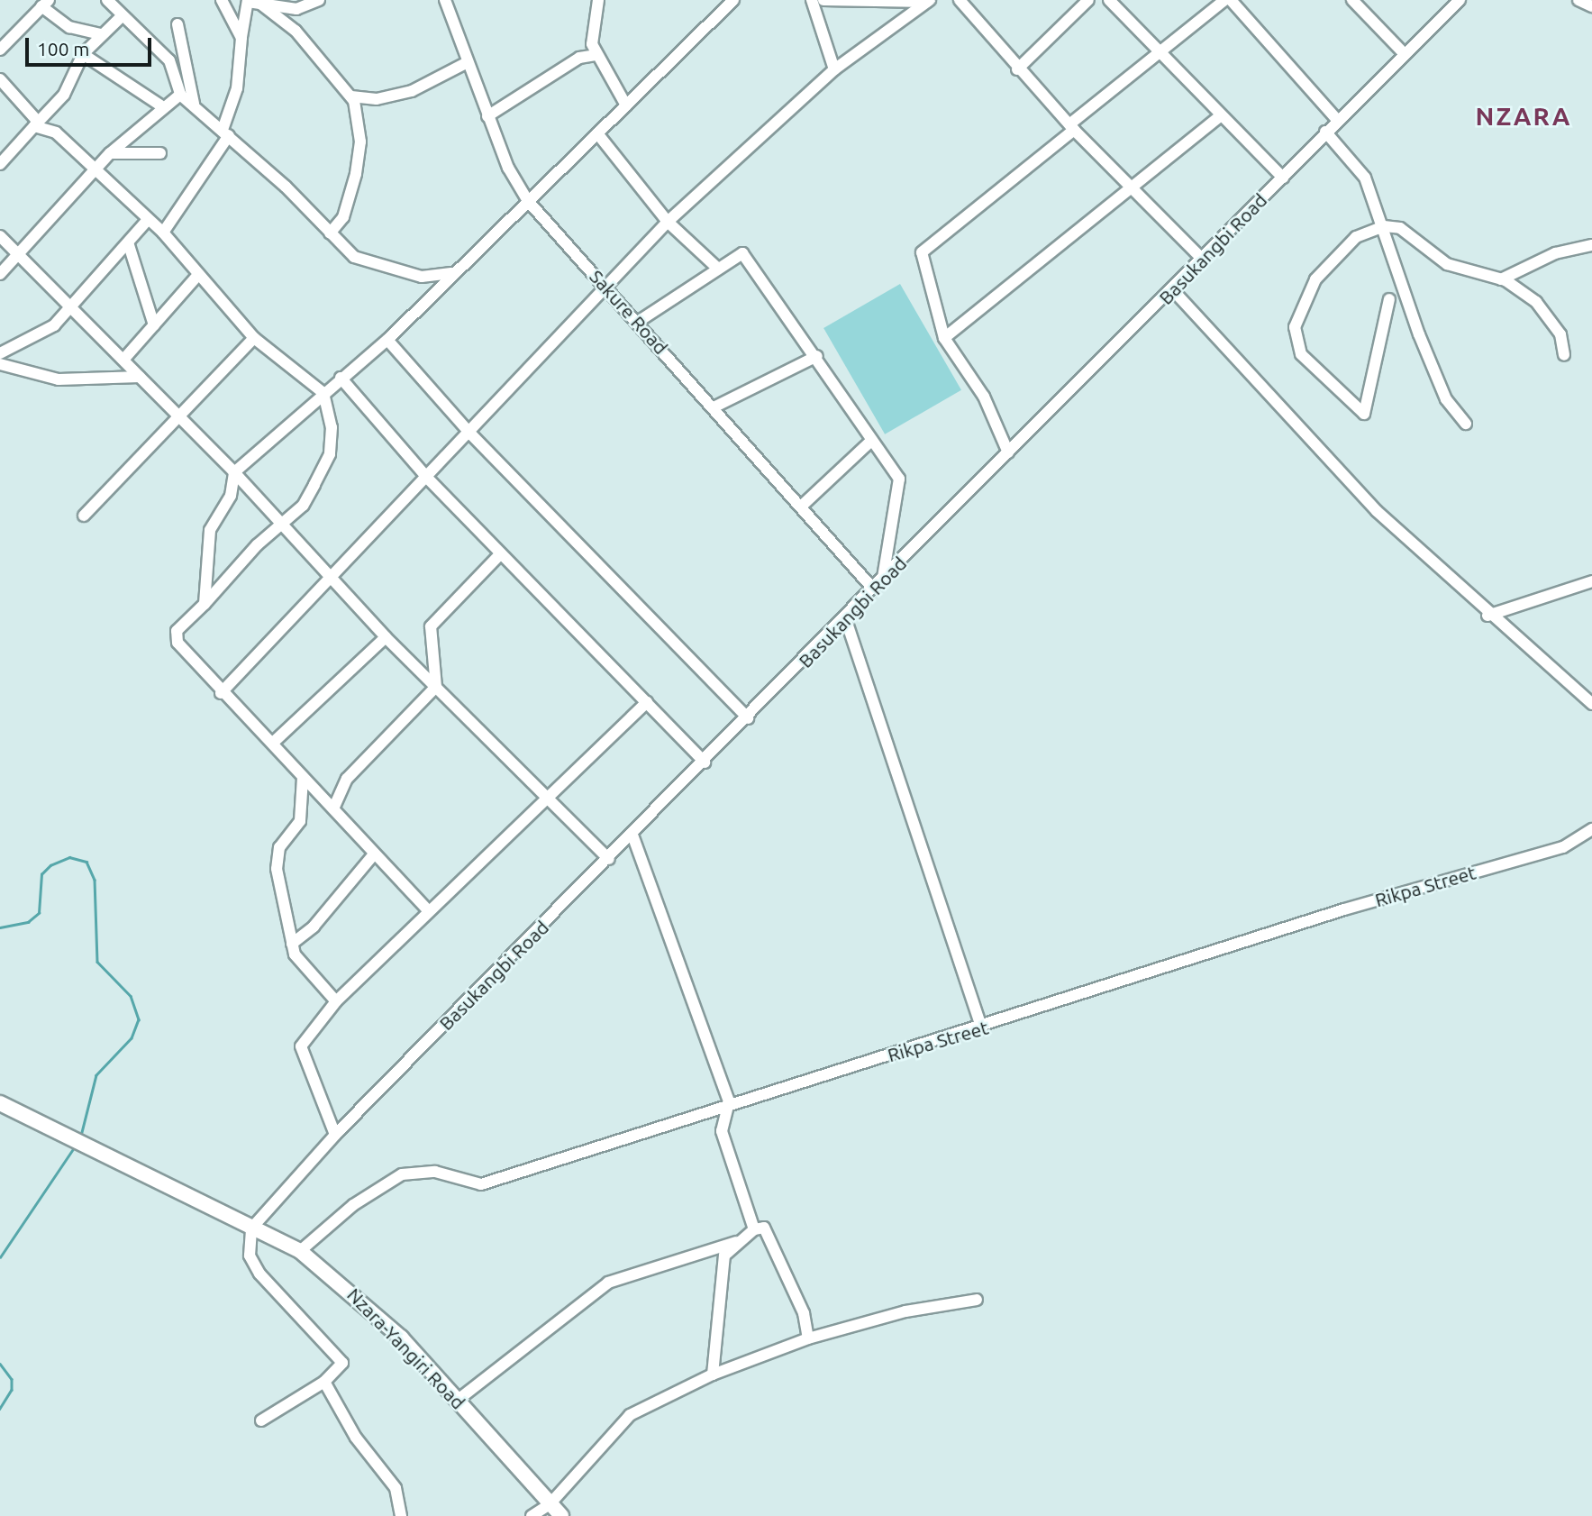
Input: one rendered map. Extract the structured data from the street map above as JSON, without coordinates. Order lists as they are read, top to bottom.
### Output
{
  "streets": {
    "main road": ["Nzara-Yangiri Road"],
    "street": ["Basukangbi Road", "Sakure Road", "Rikpa Street"]
  },
  "crossings": [
    ["Basukangbi Road", "Sakure Road"],
    ["Basukangbi Road", "Nzara-Yangiri Road"],
    ["Rikpa Street", "Nzara-Yangiri Road"]
  ],
  "districts": ["NZARA"],
  "scale_bar": "100 m"
}
